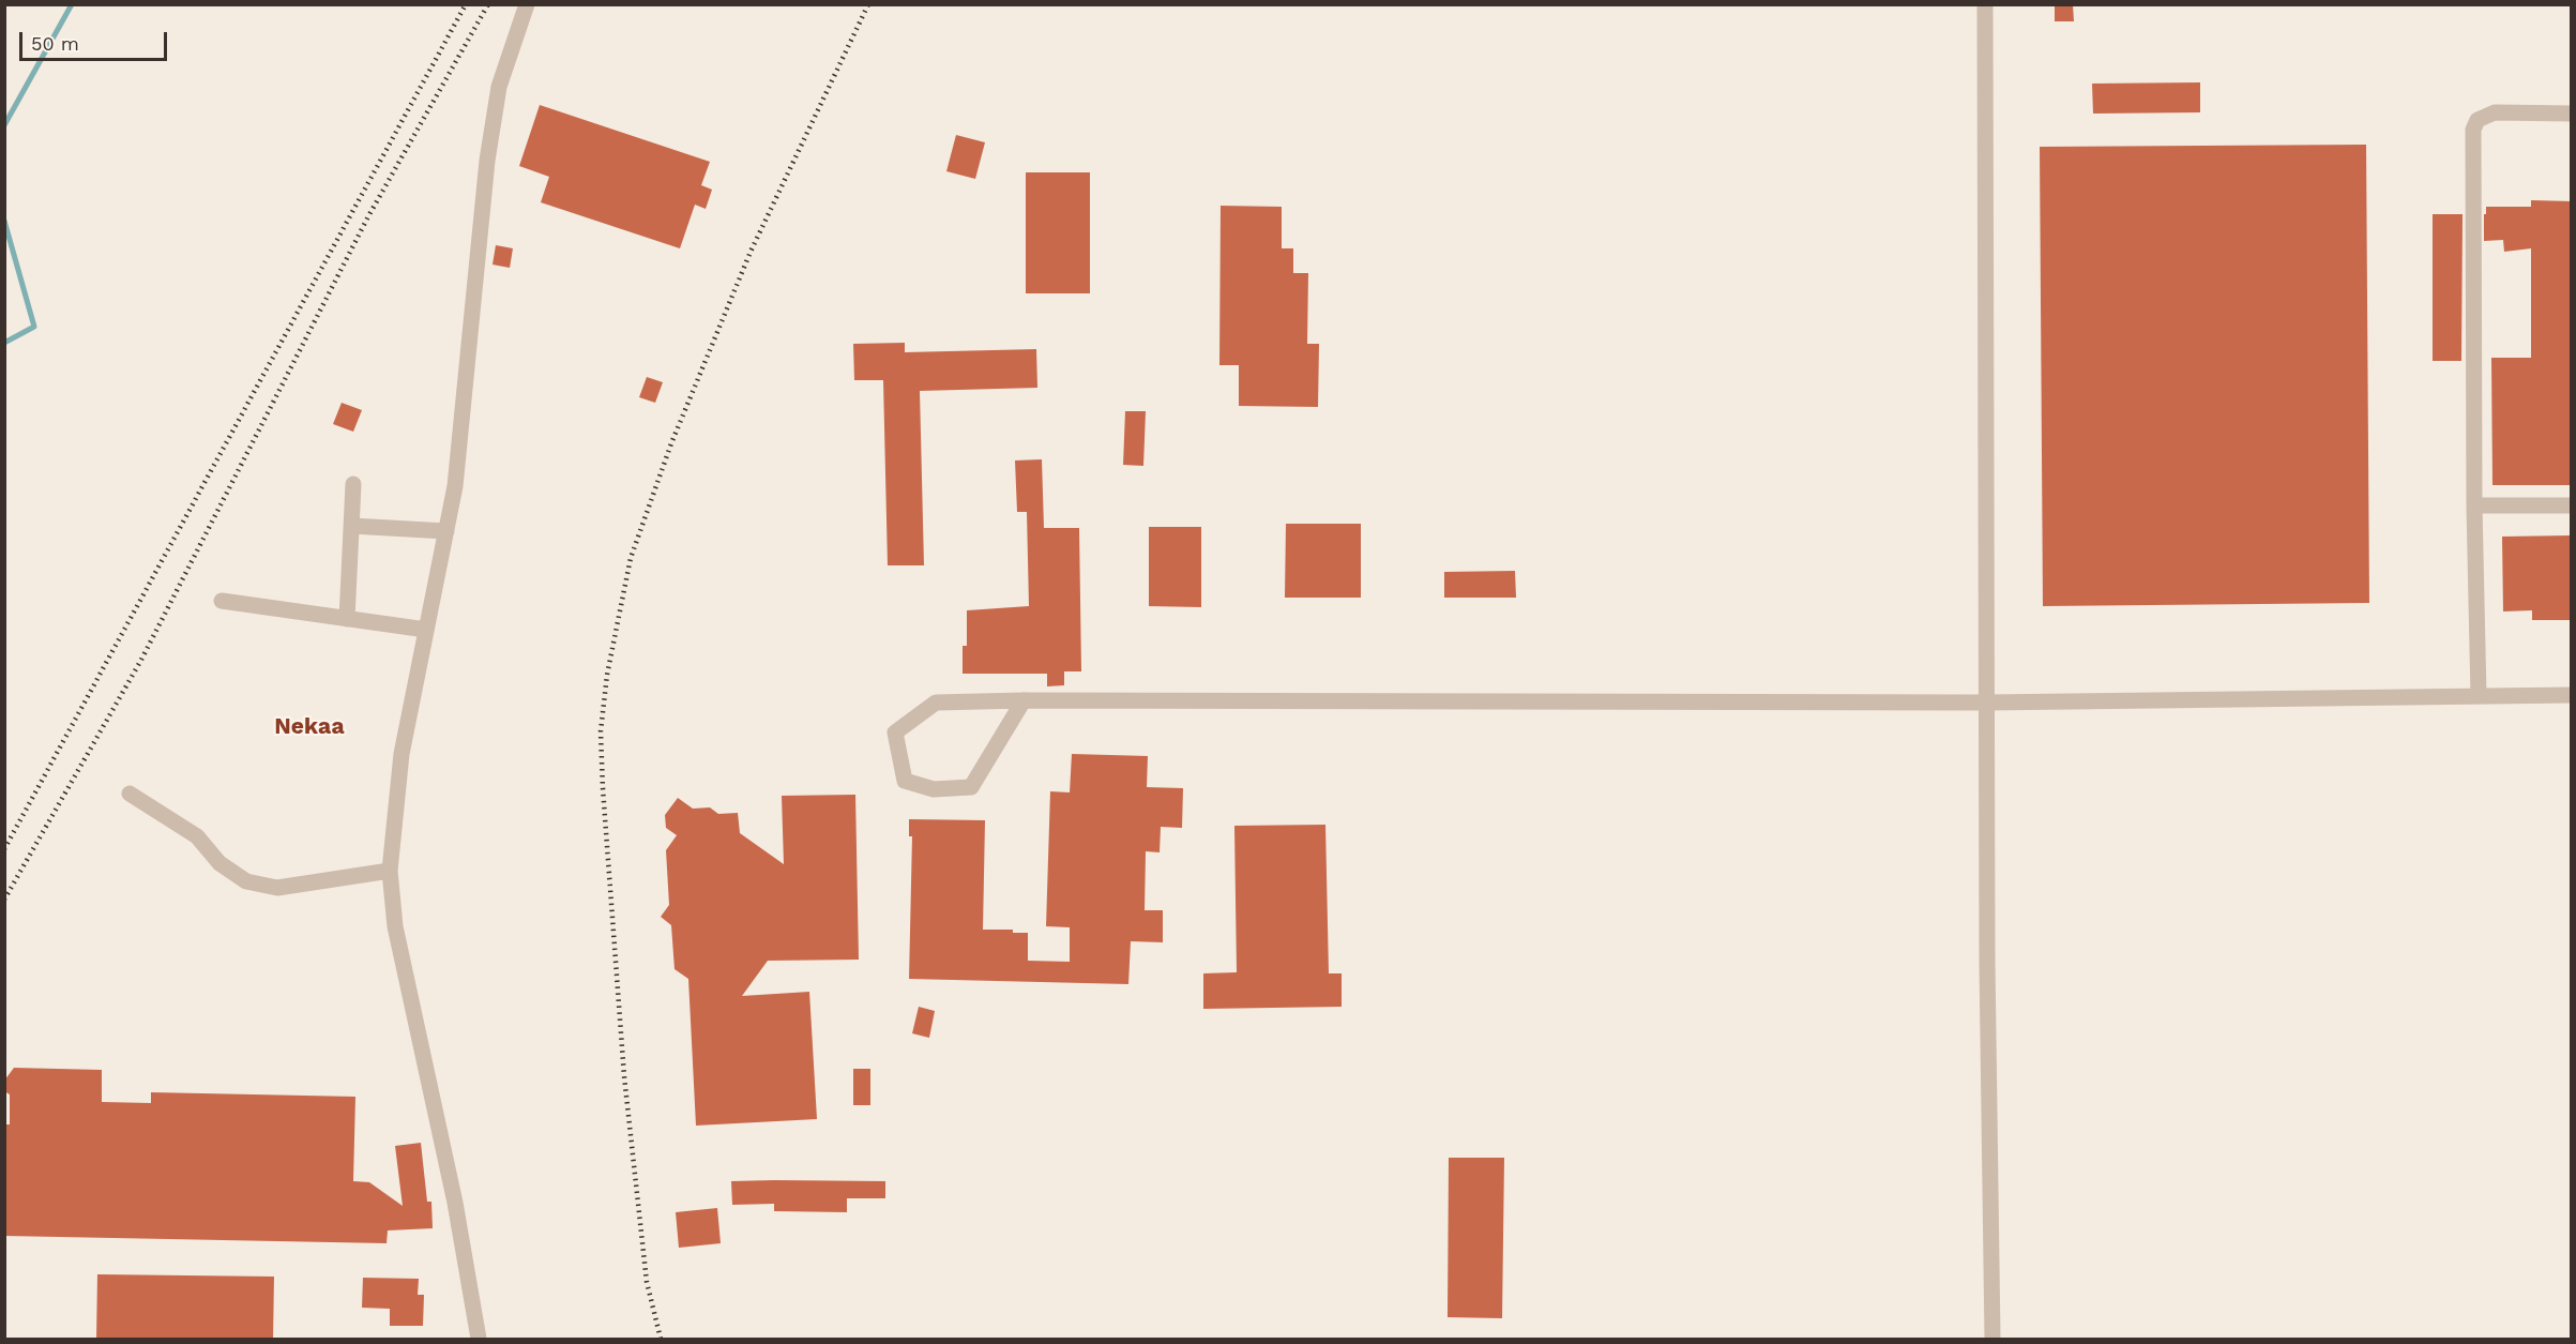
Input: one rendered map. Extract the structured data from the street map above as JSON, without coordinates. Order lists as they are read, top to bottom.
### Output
{
  "districts": ["Nekaa"],
  "scale_bar": "50 m"
}
